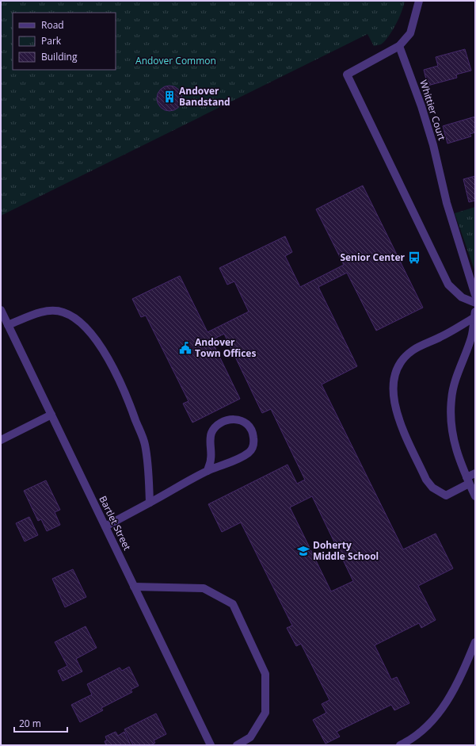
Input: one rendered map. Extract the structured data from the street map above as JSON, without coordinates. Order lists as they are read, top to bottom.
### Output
{
  "streets": {
    "street": ["Whittier Court", "Bartlet Street"]
  },
  "parks": ["Andover Common"],
  "places": {
    "building": ["Andover Bandstand"],
    "bus stop": ["Senior Center"],
    "public building": ["Andover Town Offices"],
    "school or university": ["Doherty Middle School"]
  },
  "legend": ["Road", "Park", "Building"],
  "scale_bar": "20 m"
}
